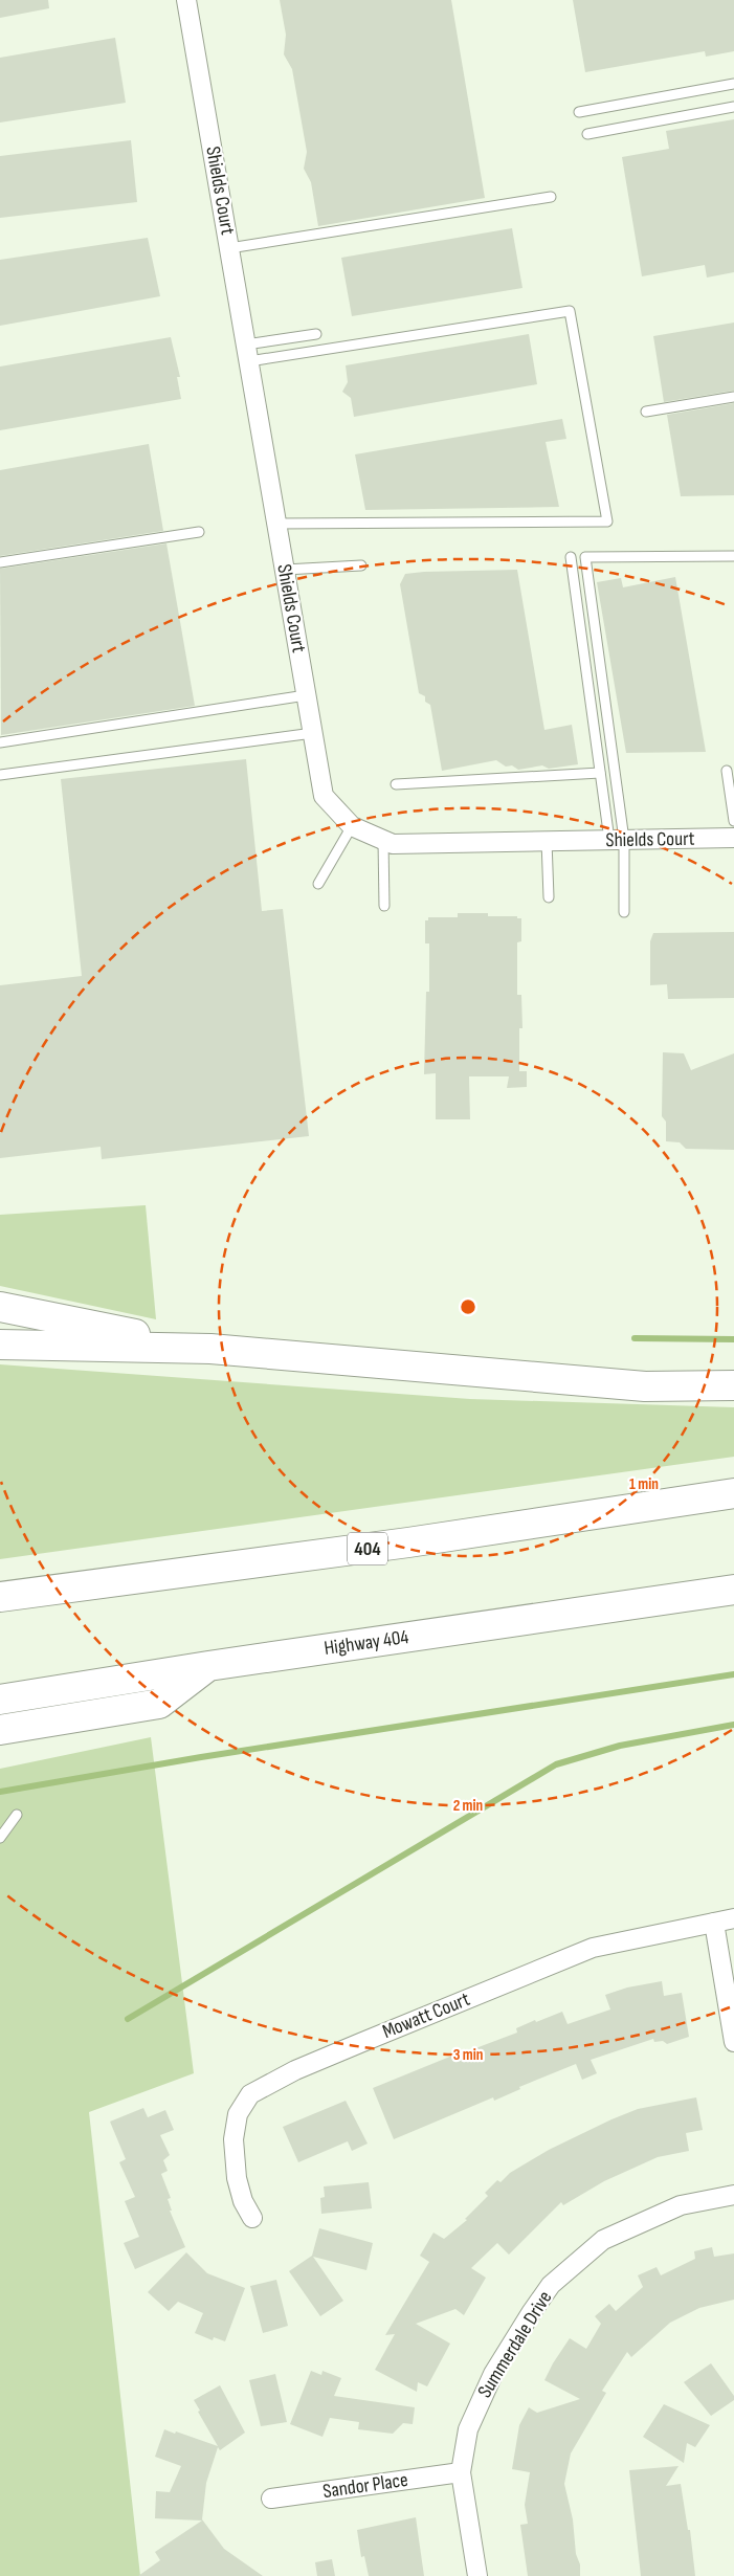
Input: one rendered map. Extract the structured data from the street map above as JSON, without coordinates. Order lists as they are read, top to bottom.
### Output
{
  "streets": {
    "highway": ["404", "Highway 404"],
    "street": [
      "Shields Court",
      "Mowatt Court",
      "Summerdale Drive",
      "Sandor Place"
    ]
  },
  "crossings": [
    ["Summerdale Drive", "Sandor Place"]
  ],
  "rings": ["1 min", "2 min", "3 min"]
}
